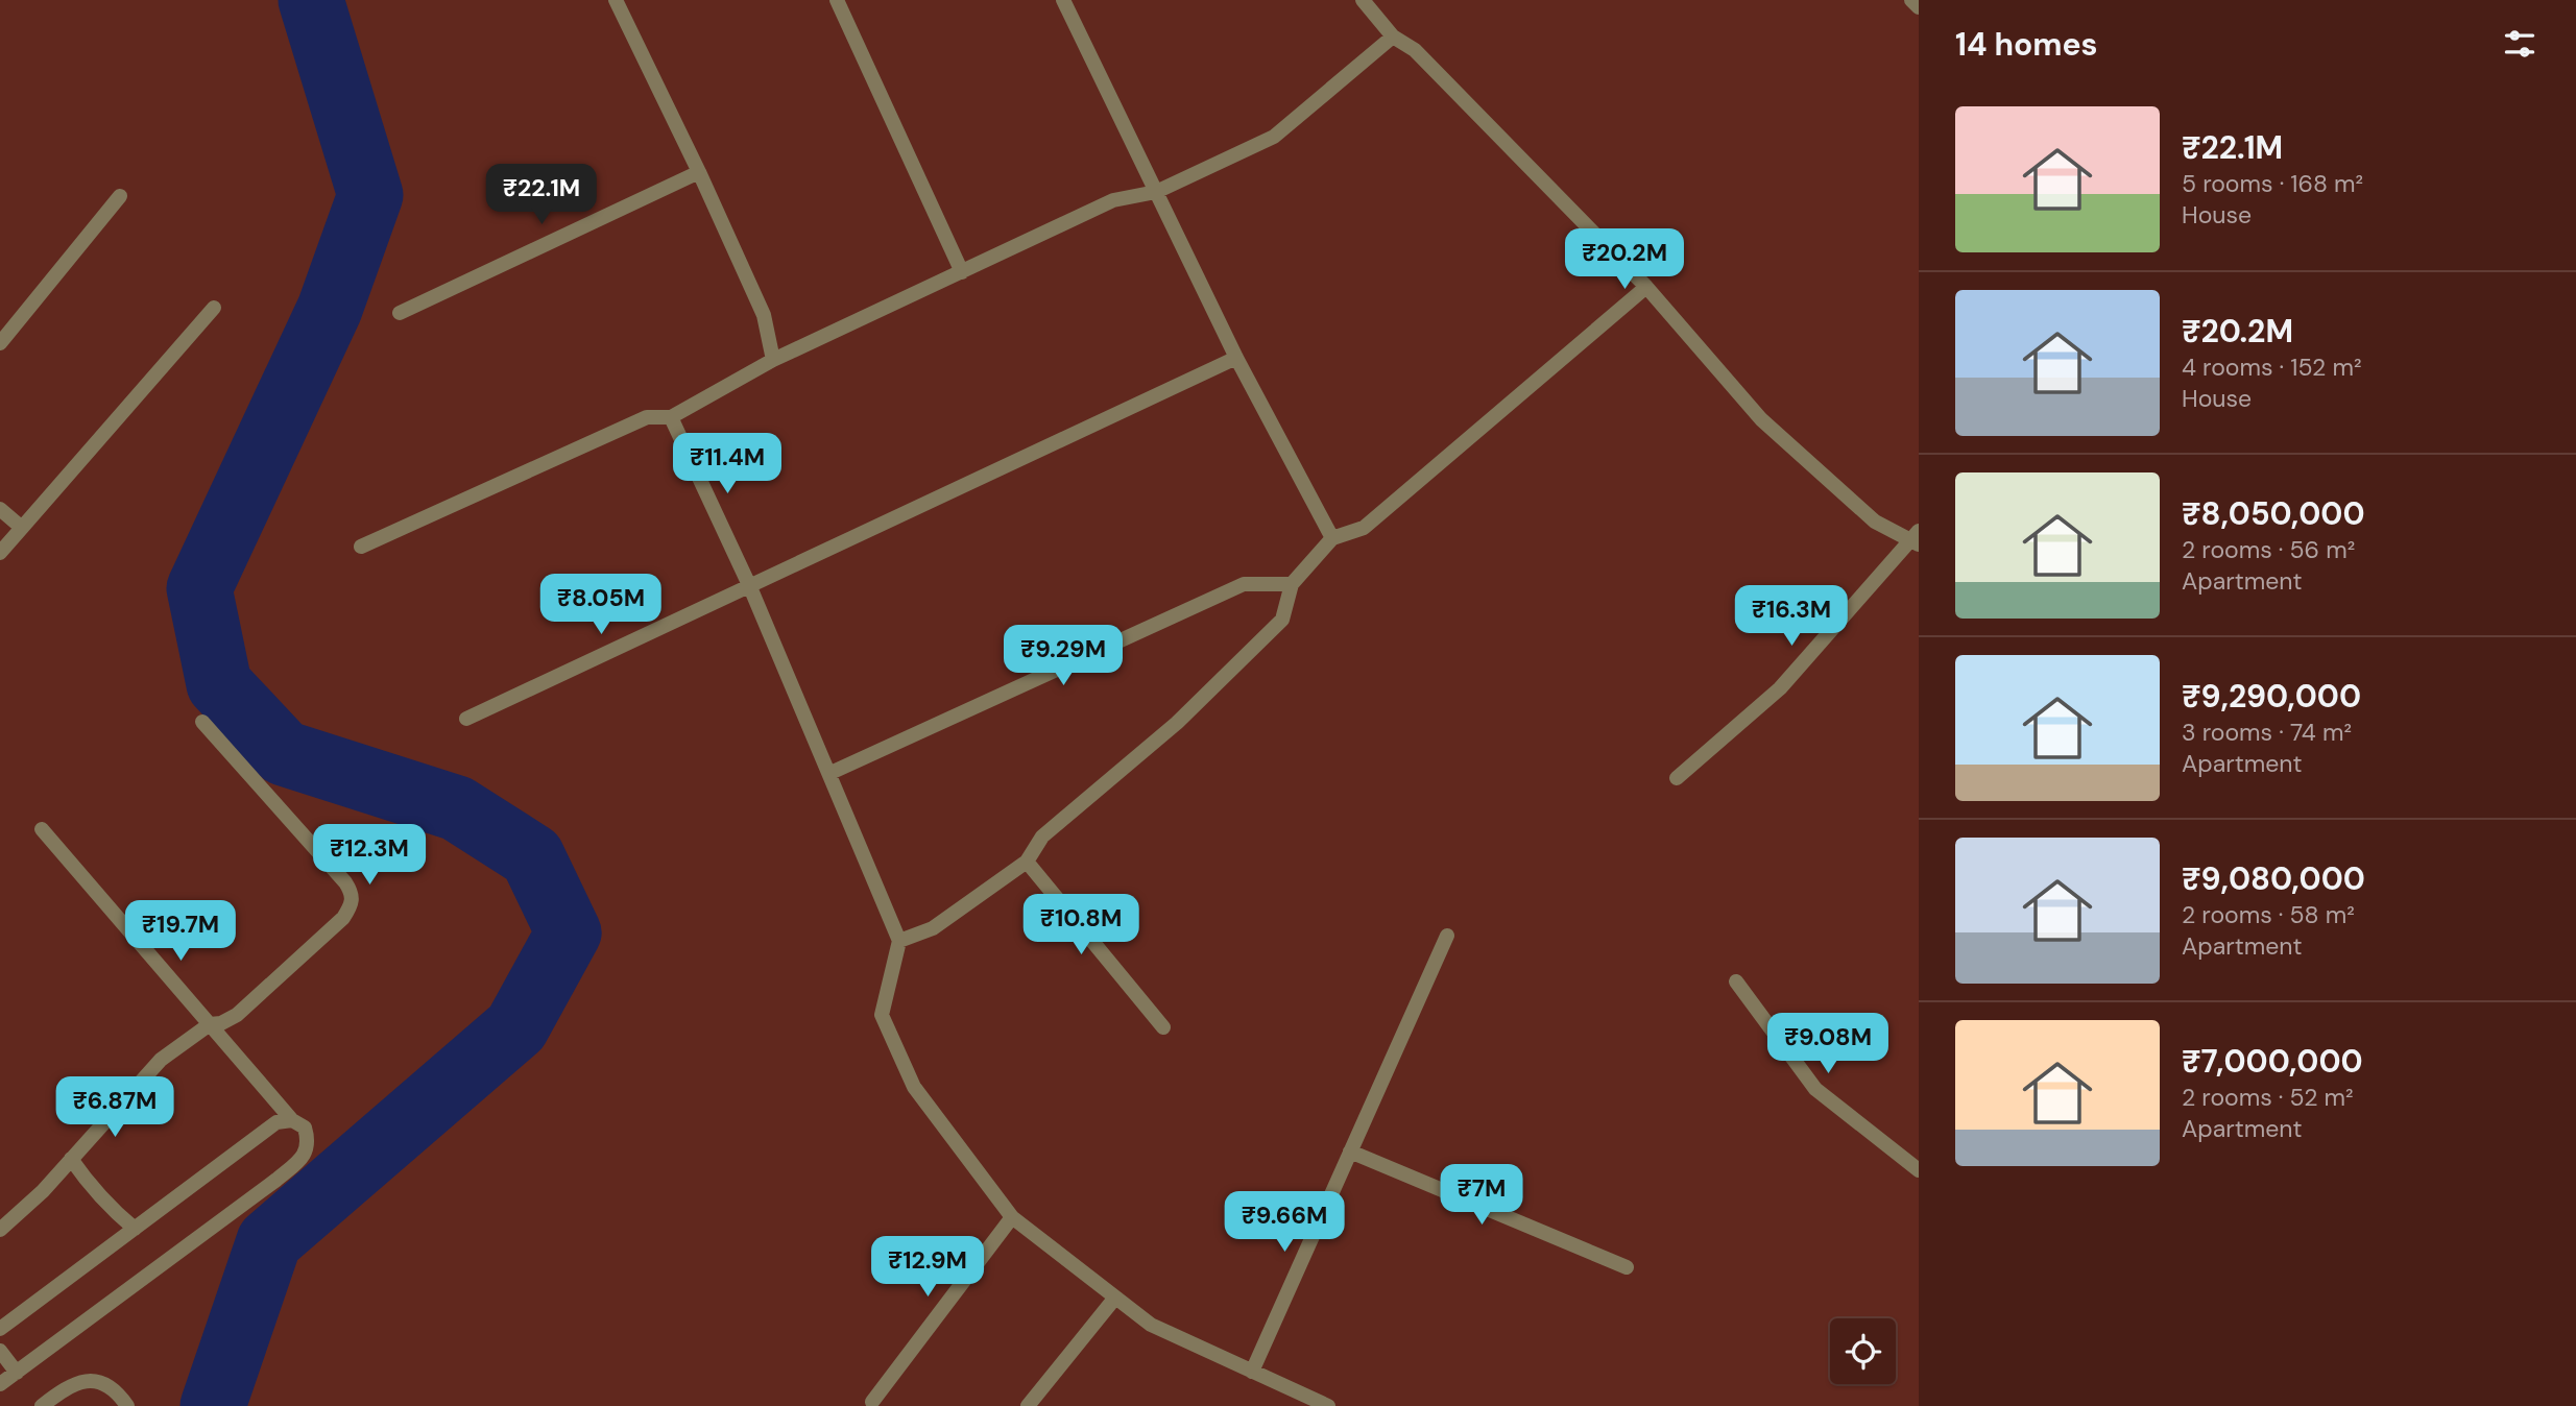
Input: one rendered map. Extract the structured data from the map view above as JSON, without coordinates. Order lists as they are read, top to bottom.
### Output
{
  "page": {
    "heading": "14 homes",
    "list": [
      {
        "name": "₹22.1M",
        "note": "5 rooms · 168 m² · House"
      },
      {
        "name": "₹20.2M",
        "note": "4 rooms · 152 m² · House"
      },
      {
        "name": "₹8,050,000",
        "note": "2 rooms · 56 m² · Apartment"
      },
      {
        "name": "₹9,290,000",
        "note": "3 rooms · 74 m² · Apartment"
      },
      {
        "name": "₹9,080,000",
        "note": "2 rooms · 58 m² · Apartment"
      },
      {
        "name": "₹7,000,000",
        "note": "2 rooms · 52 m² · Apartment"
      }
    ],
    "price": [
      "₹22.1M",
      "₹20.2M",
      "₹11.4M",
      "₹8.05M",
      "₹16.3M",
      "₹9.29M",
      "₹12.3M",
      "₹10.8M",
      "₹19.7M",
      "₹9.08M",
      "₹6.87M",
      "₹7M",
      "₹9.66M",
      "₹12.9M"
    ]
  }
}
